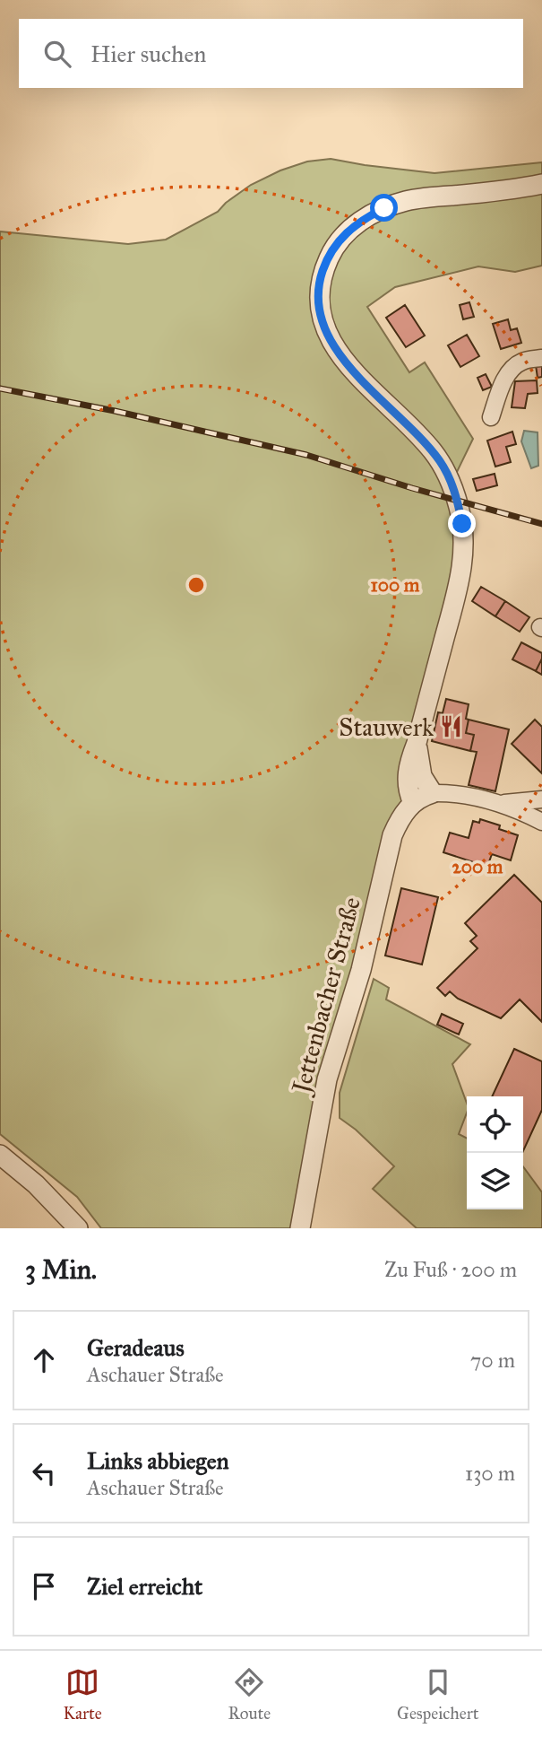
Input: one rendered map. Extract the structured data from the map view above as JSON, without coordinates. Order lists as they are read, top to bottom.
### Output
{
  "streets": {
    "street": ["Jettenbacher Straße"]
  },
  "places": {
    "restaurant": ["Stauwerk"]
  },
  "page": {
    "search": "Hier suchen",
    "heading": ["3 Min.", "Zu Fuß · 200 m"],
    "list": [
      ["Geradeaus", "Aschauer Straße", "70 m"],
      ["Links abbiegen", "Aschauer Straße", "130 m"],
      "Ziel erreicht"
    ],
    "nav": ["Karte", "Route", "Gespeichert"]
  },
  "rings": ["100 m", "200 m"]
}
